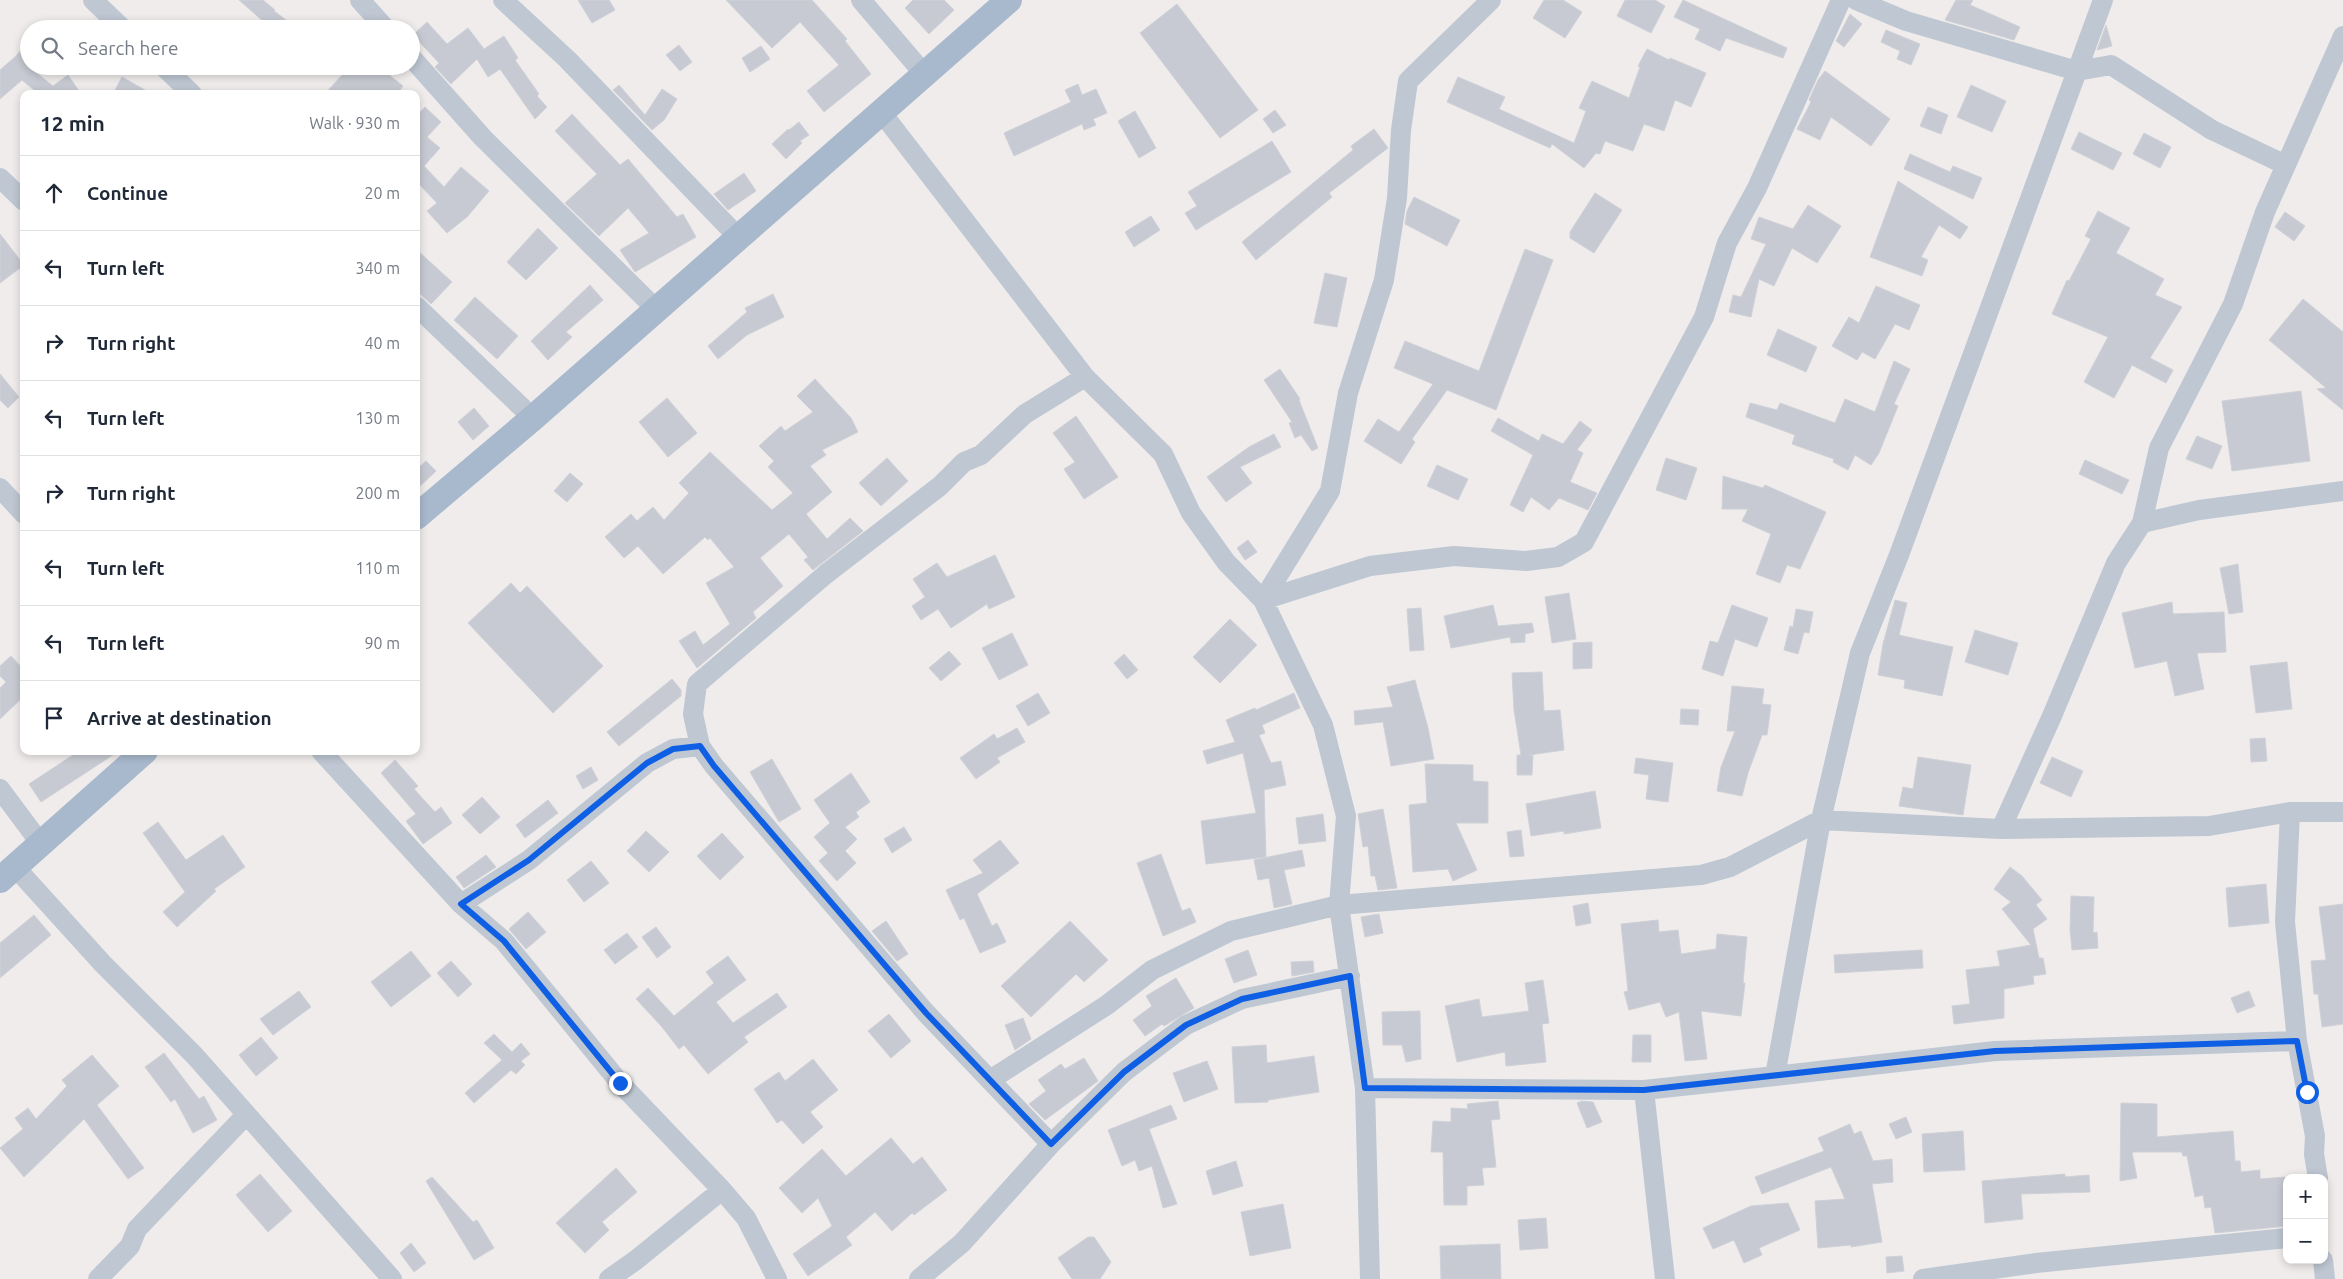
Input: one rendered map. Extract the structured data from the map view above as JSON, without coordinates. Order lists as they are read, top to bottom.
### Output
{
  "page": {
    "search": "Search here",
    "heading": ["12 min", "Walk · 930 m"],
    "list": [
      ["Continue", "20 m"],
      ["Turn left", "340 m"],
      ["Turn right", "40 m"],
      ["Turn left", "130 m"],
      ["Turn right", "200 m"],
      ["Turn left", "110 m"],
      ["Turn left", "90 m"],
      "Arrive at destination"
    ],
    "map_buttons": ["+", "−"]
  }
}
